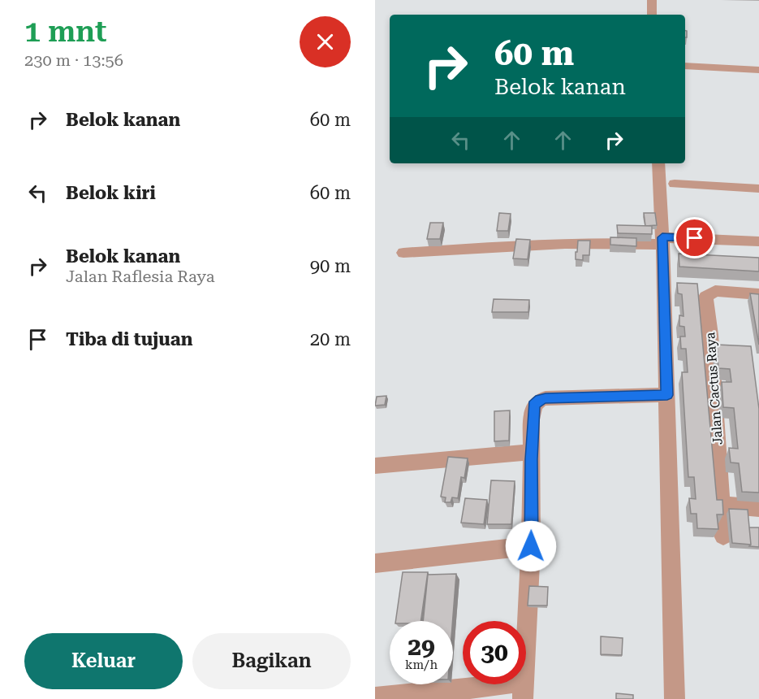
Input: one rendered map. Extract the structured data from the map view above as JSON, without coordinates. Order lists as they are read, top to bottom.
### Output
{
  "streets": {
    "street": ["Jalan Cactus Raya"]
  },
  "page": {
    "heading": ["1 mnt", "230 m · 13:56"],
    "turn": ["60 m", "Belok kanan"],
    "list": [
      {
        "name": "Belok kanan",
        "value": "60 m"
      },
      {
        "name": "Belok kiri",
        "value": "60 m"
      },
      {
        "name": "Belok kanan",
        "note": "Jalan Raflesia Raya",
        "value": "90 m"
      },
      {
        "name": "Tiba di tujuan",
        "value": "20 m"
      }
    ],
    "speed": "29 km/h",
    "limit": "30",
    "buttons": ["Keluar", "Bagikan"]
  }
}
